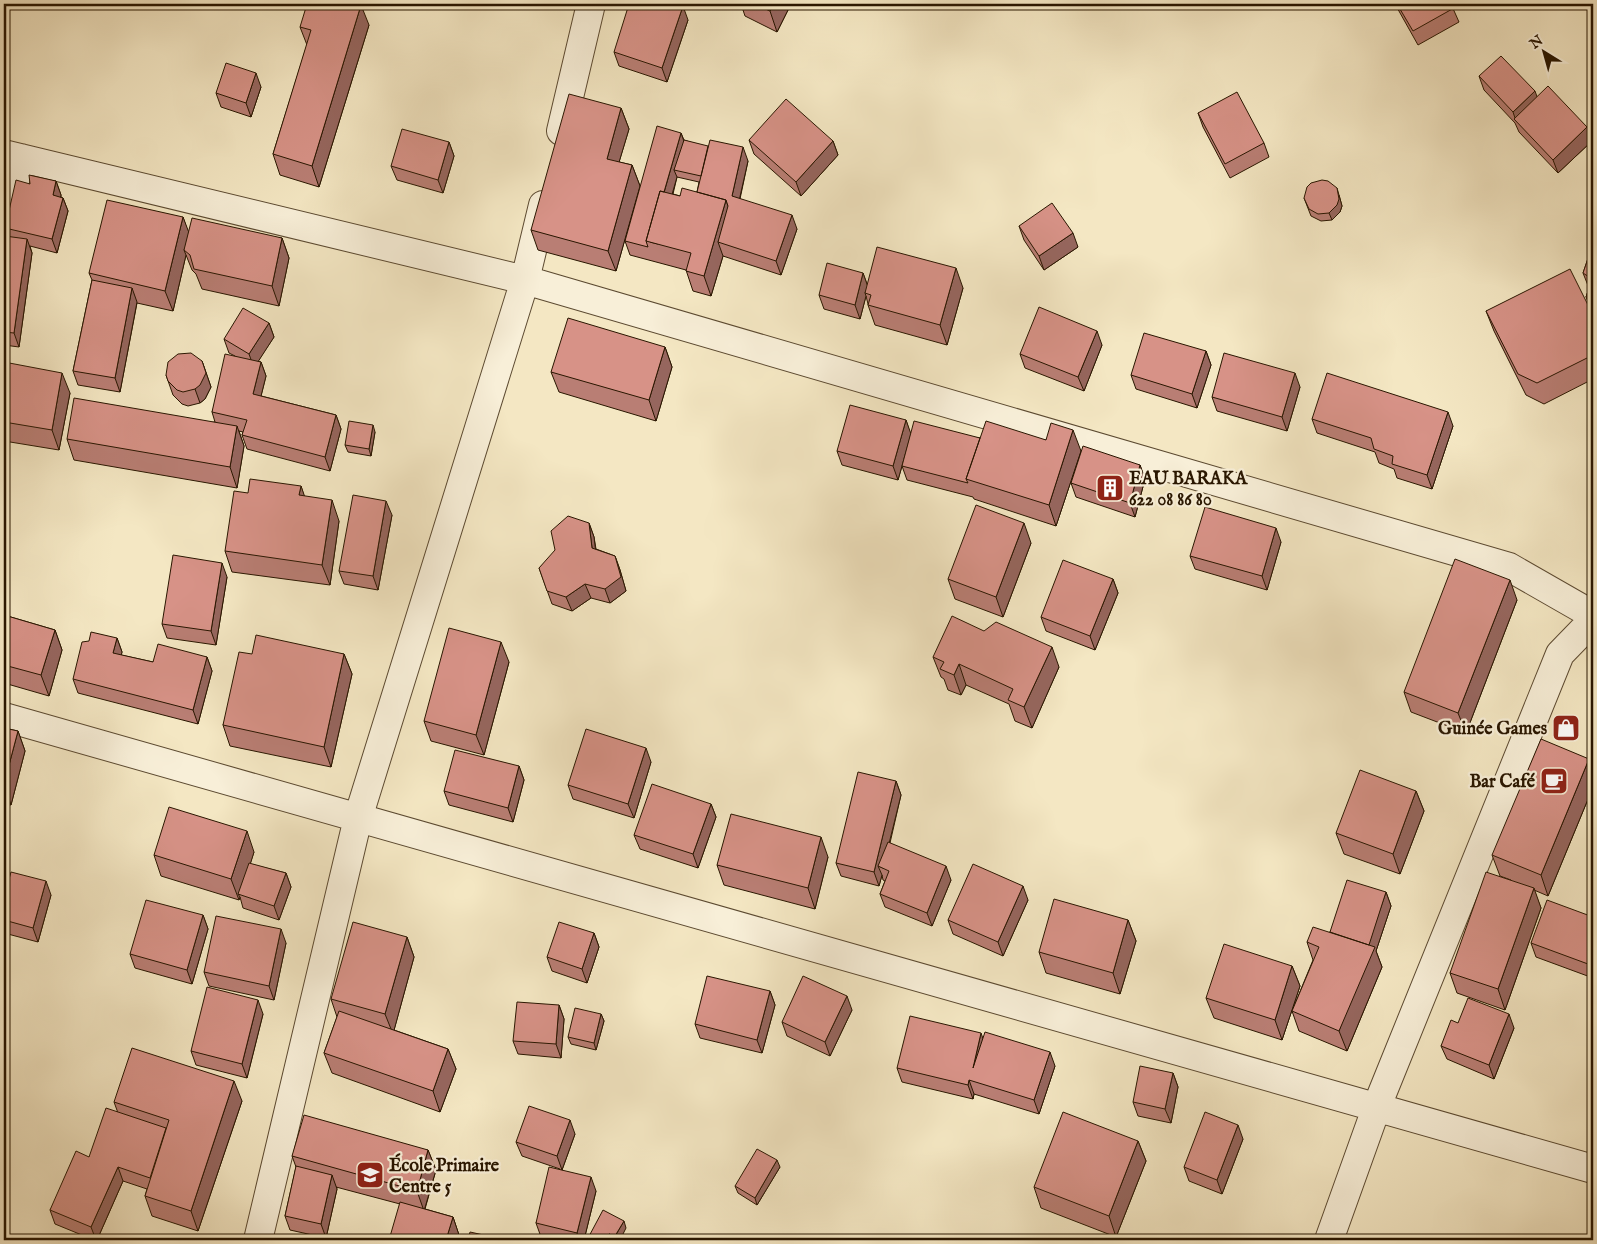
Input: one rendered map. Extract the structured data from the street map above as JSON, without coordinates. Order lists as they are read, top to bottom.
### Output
{
  "places": {
    "building": ["EAU BARAKA 622 08 86 80"],
    "shop": ["Guinée Games"],
    "cafe": ["Bar Café"],
    "school or university": ["École Primaire Centre 5"]
  },
  "north": "top left"
}
